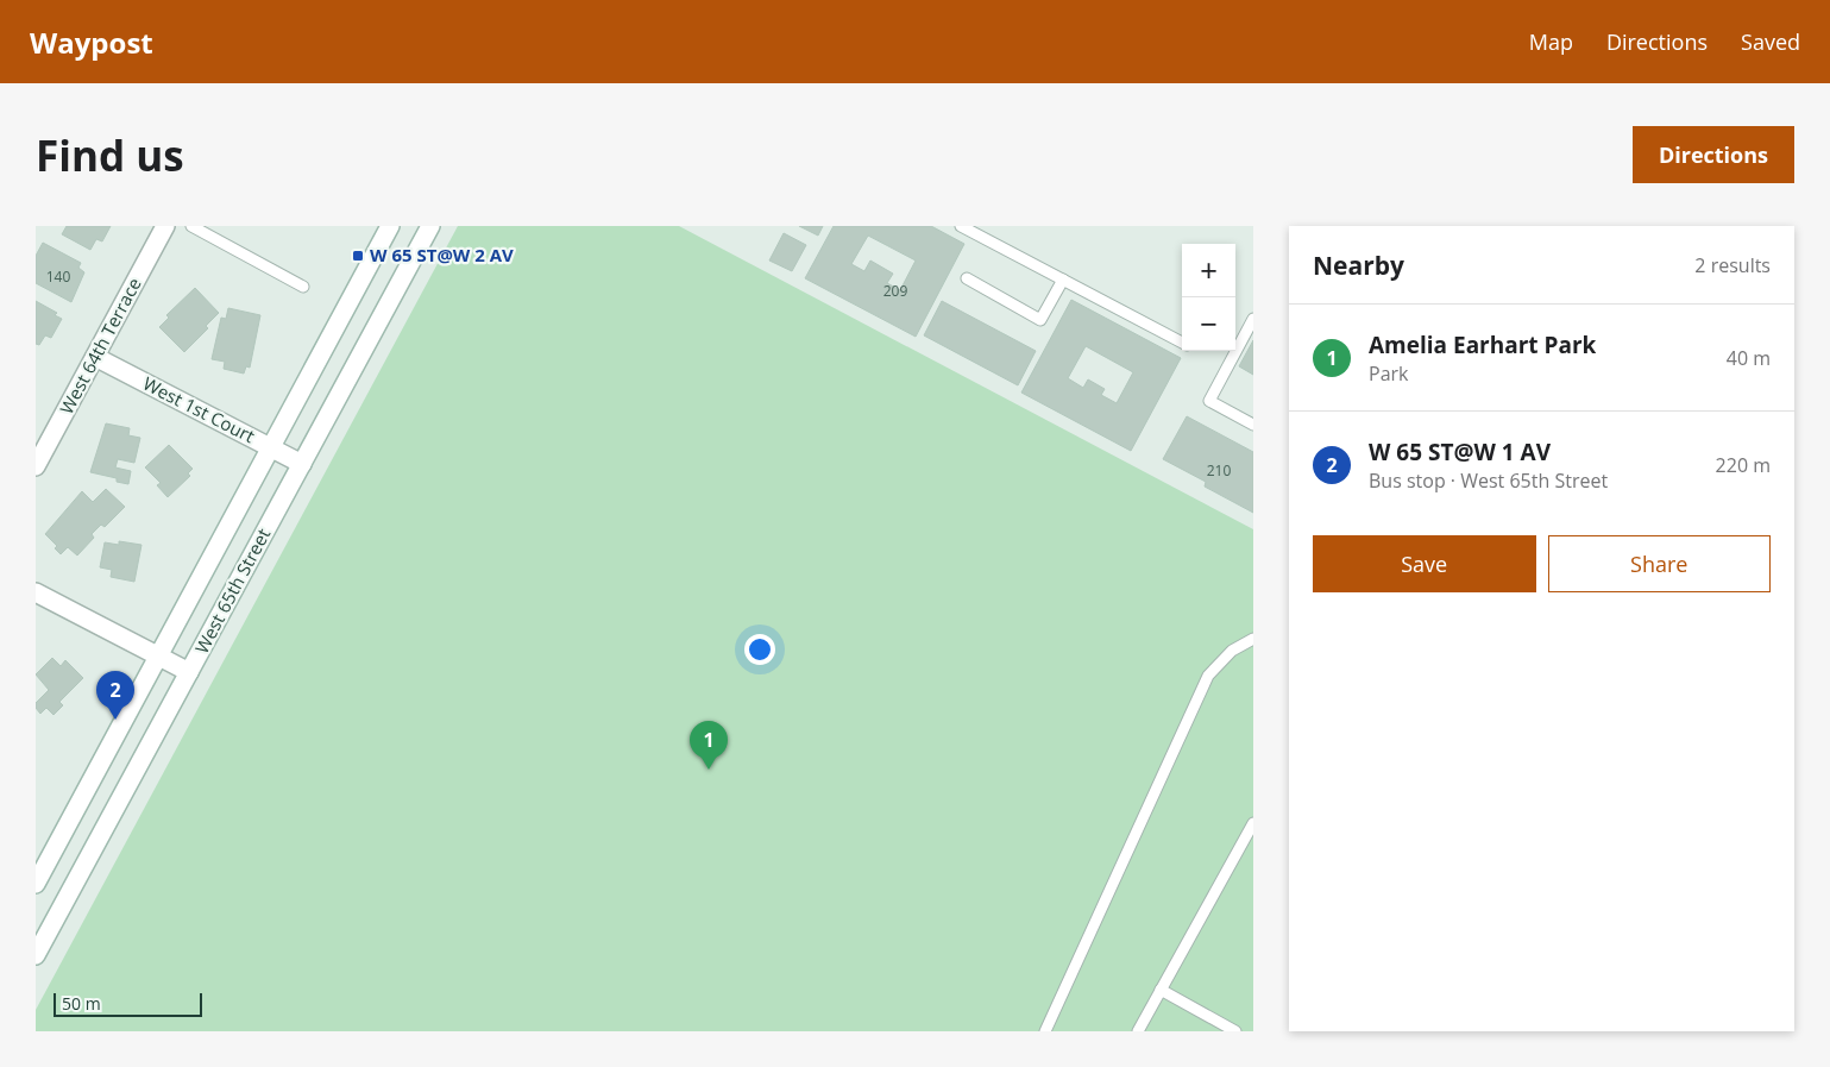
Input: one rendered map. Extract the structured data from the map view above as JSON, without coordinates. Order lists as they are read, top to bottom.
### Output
{
  "streets": {
    "main road": ["West 64th Terrace", "West 1st Court", "West 65th Street"]
  },
  "crossings": [
    ["West 64th Terrace", "West 1st Court"],
    ["West 1st Court", "West 65th Street"]
  ],
  "places": {
    "transit": ["W 65 ST@W 2 AV"]
  },
  "house_numbers": ["140", "209", "210"],
  "scale_bar": "50 m",
  "page": {
    "header": "Waypost",
    "nav": ["Map", "Directions", "Saved"],
    "buttons": [
      "Directions",
      ["Save", "Share"]
    ],
    "title": "Find us",
    "heading": ["Nearby", "2 results"],
    "map_buttons": ["+", "−"],
    "list": [
      {
        "mark": "1",
        "name": "Amelia Earhart Park",
        "note": "Park",
        "value": "40 m"
      },
      {
        "mark": "2",
        "name": "W 65 ST@W 1 AV",
        "note": "Bus stop · West 65th Street",
        "value": "220 m"
      }
    ],
    "pins": ["2", "1"],
    "scale": "50 m"
  }
}
